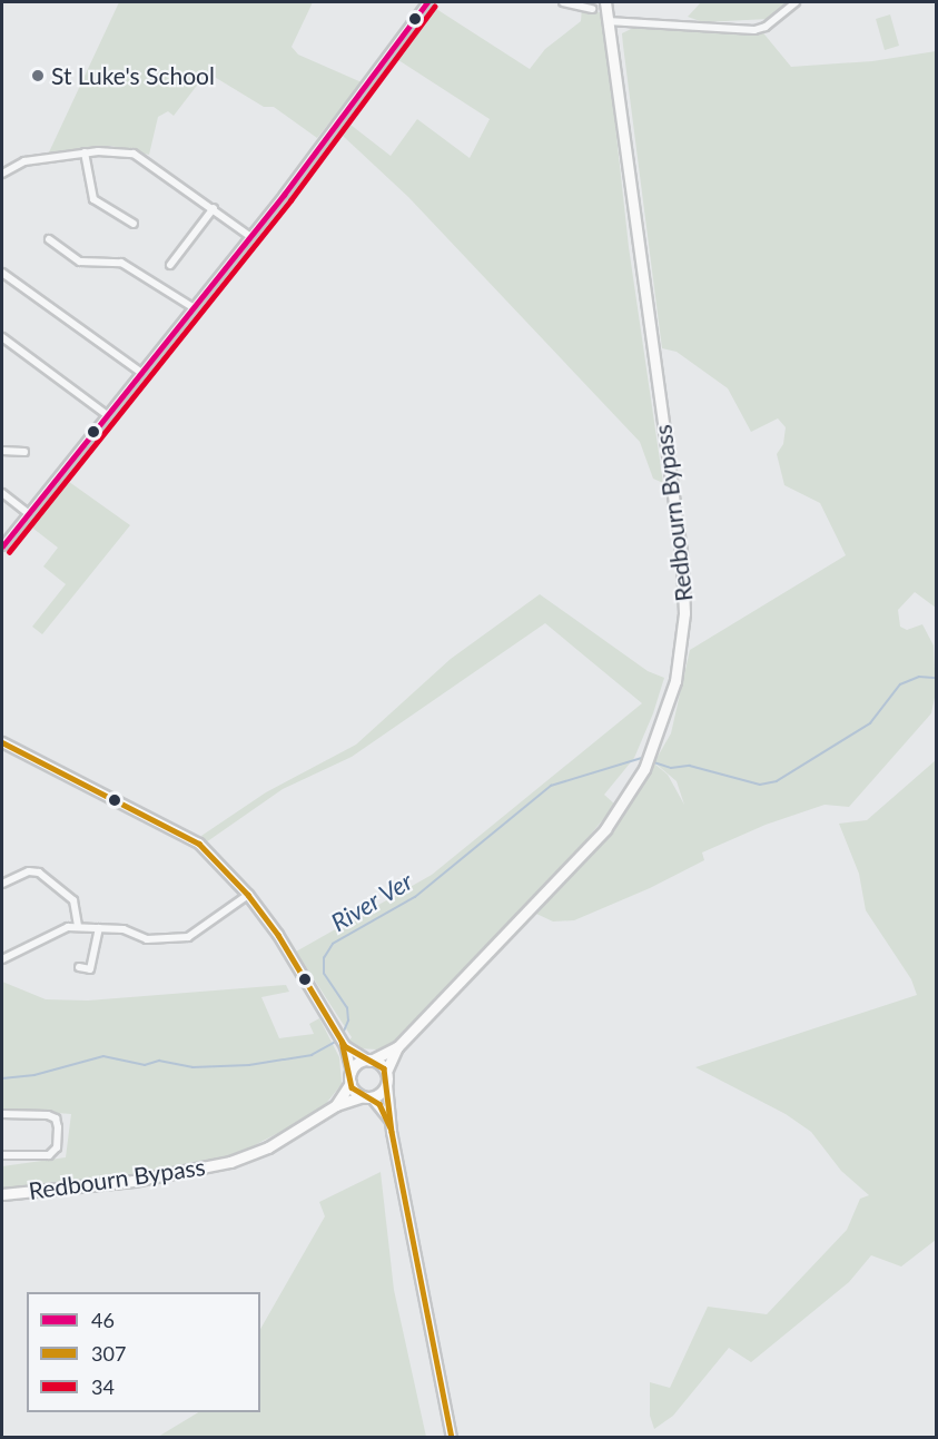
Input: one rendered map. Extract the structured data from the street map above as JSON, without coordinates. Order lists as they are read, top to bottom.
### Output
{
  "streets": {
    "main road": ["Redbourn Bypass"]
  },
  "water": ["River Ver"],
  "places": ["St Luke's School"],
  "lines": ["transit line 46", "transit line 34", "transit line 307"],
  "legend": ["46", "307", "34"]
}
